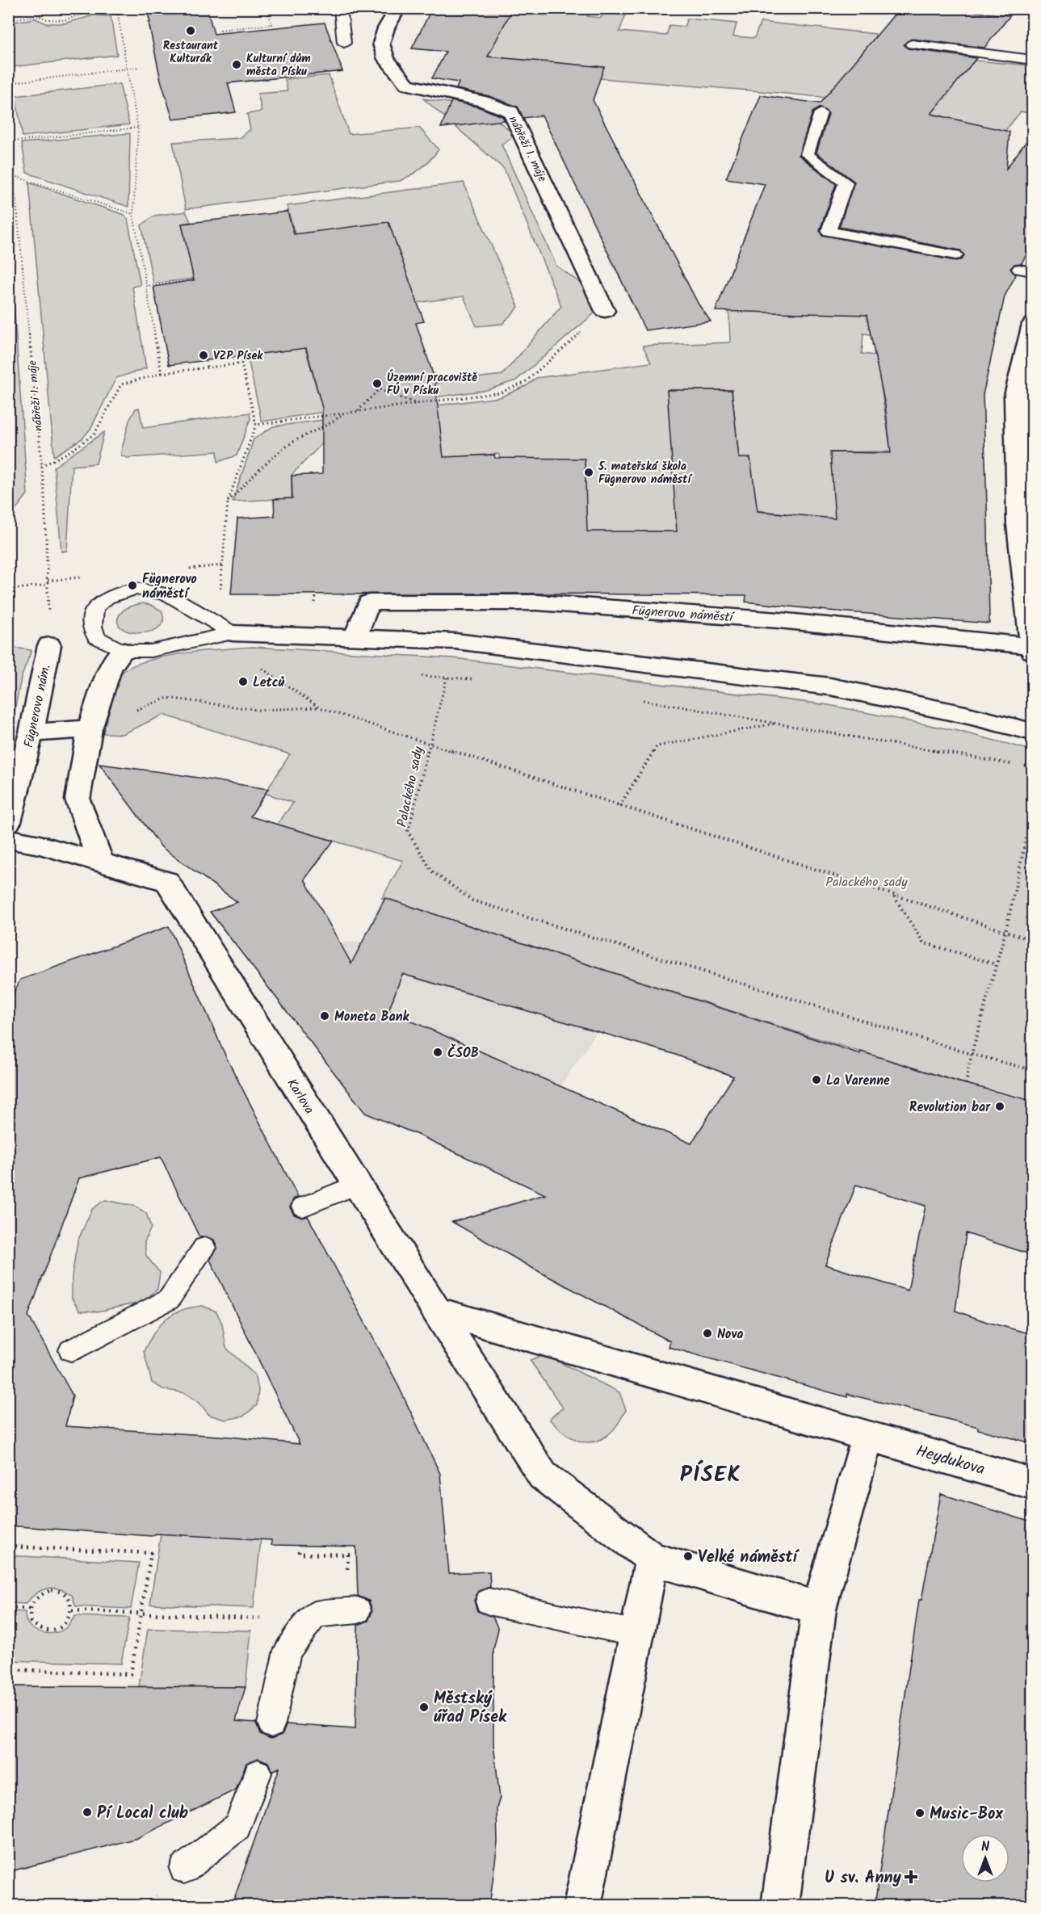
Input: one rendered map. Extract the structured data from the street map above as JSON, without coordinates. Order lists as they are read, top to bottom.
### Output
{
  "streets": {
    "street": [
      "nábřeží 1. máje",
      "Fügnerovo náměstí",
      "Fügnerovo nám.",
      "Karlova",
      "Heydukova"
    ],
    "path": ["Palackého sady"]
  },
  "crossings": [
    ["nábřeží 1. máje", "Fügnerovo nám."]
  ],
  "districts": ["PÍSEK"],
  "parks": ["Palackého sady"],
  "places": {
    "other": [
      "Restaurant Kulturák",
      "Kulturní dům města Písku",
      "VZP Písek",
      "Územní pracoviště FÚ v Písku",
      "5. mateřská škola Fügnerovo náměstí",
      "Fügnerovo náměstí",
      "Letců",
      "Moneta Bank",
      "ČSOB",
      "La Varenne",
      "Revolution bar",
      "Nova",
      "Velké náměstí",
      "Městský úřad Písek",
      "Pí Local club",
      "Music-Box"
    ],
    "health": ["U sv. Anny"]
  },
  "north": "top"
}
